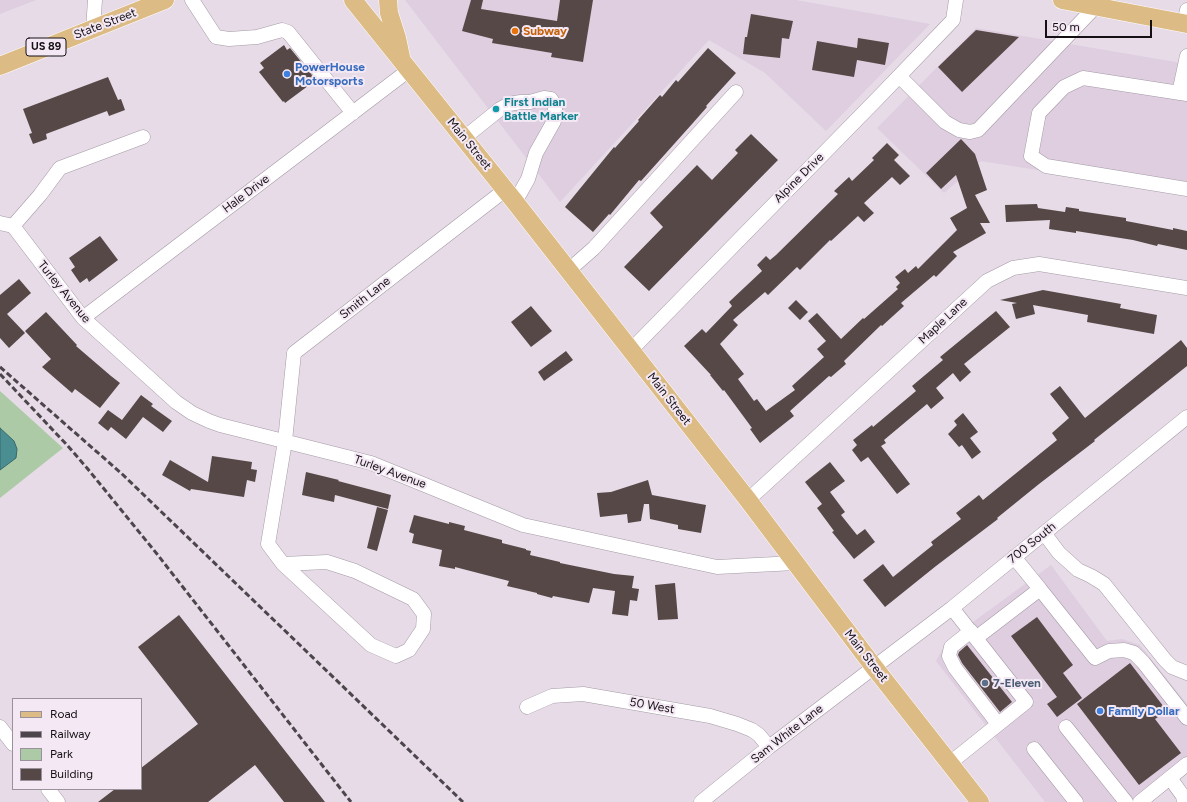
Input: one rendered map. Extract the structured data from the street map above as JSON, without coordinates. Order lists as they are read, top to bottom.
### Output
{
  "streets": {
    "main road": ["State Street", "US 89", "Main Street"],
    "street": [
      "Alpine Drive",
      "Hale Drive",
      "Turley Avenue",
      "Smith Lane",
      "Maple Lane",
      "700 South",
      "50 West",
      "Sam White Lane"
    ]
  },
  "crossings": [
    ["Main Street", "Alpine Drive"],
    ["Main Street", "Hale Drive"],
    ["Main Street", "Turley Avenue"],
    ["Main Street", "Smith Lane"],
    ["Main Street", "Maple Lane"],
    ["Main Street", "700 South"],
    ["Main Street", "Sam White Lane"],
    ["Hale Drive", "Turley Avenue"],
    ["Turley Avenue", "Smith Lane"],
    ["700 South", "Sam White Lane"],
    ["50 West", "Sam White Lane"]
  ],
  "places": [
    "Subway",
    "PowerHouse Motorsports",
    "First Indian Battle Marker",
    "7-Eleven",
    "Family Dollar"
  ],
  "legend": [
    "Road",
    "Railway",
    "Park",
    "Building"
  ],
  "scale_bar": "50 m"
}
